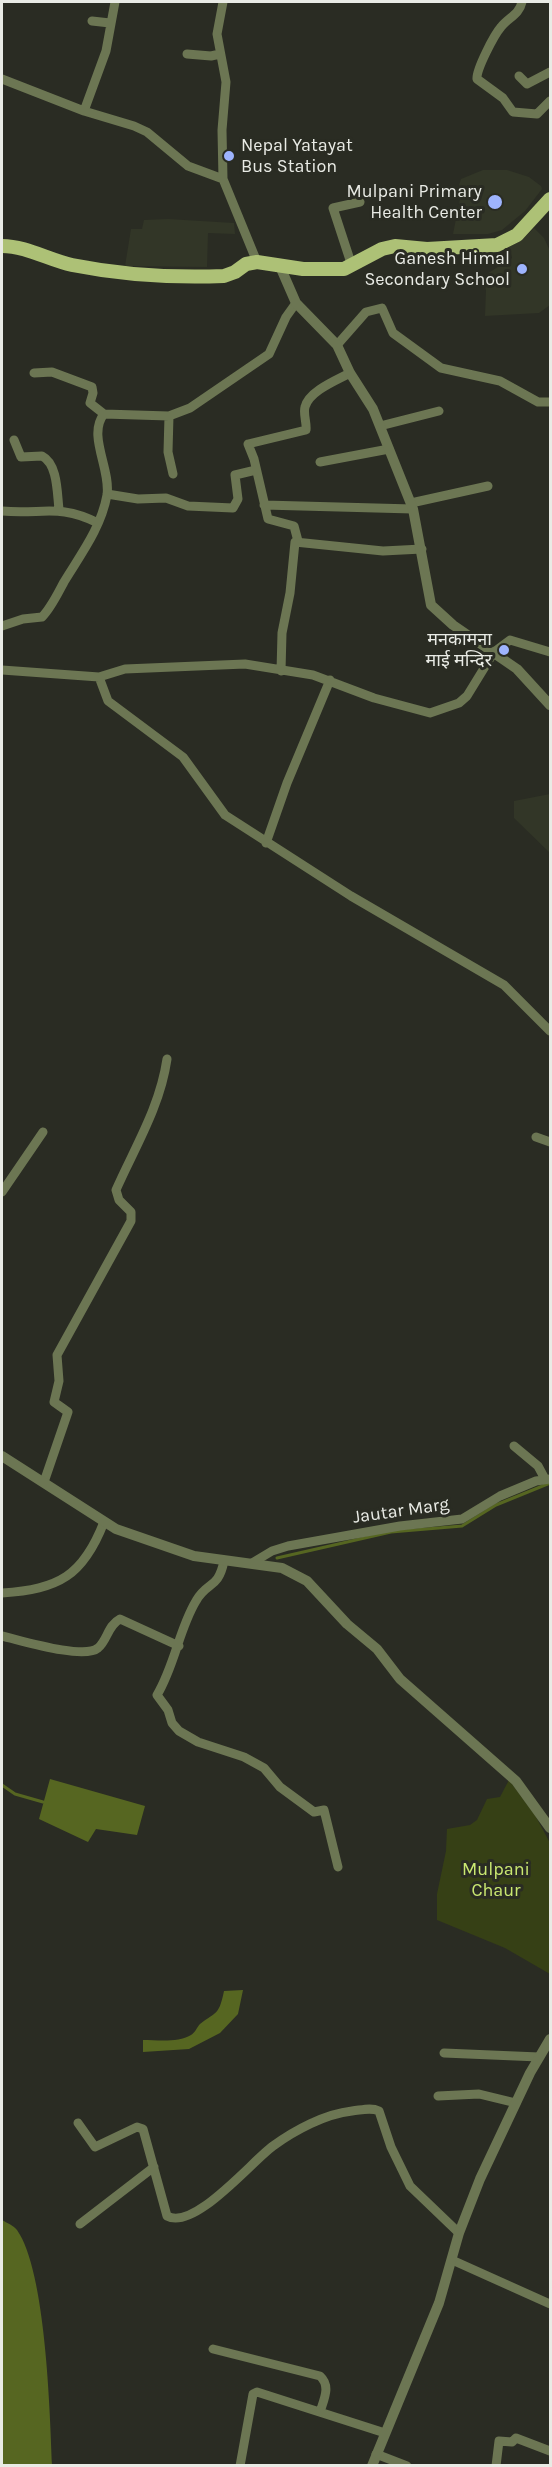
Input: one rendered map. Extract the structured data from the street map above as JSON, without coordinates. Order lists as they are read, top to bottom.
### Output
{
  "streets": {
    "street": ["Jautar Marg"]
  },
  "parks": ["Mulpani Chaur"],
  "places": [
    "Nepal Yatayat Bus Station",
    "Mulpani Primary Health Center",
    "Ganesh Himal Secondary School",
    "मनकामना माई मन्दिर"
  ]
}
